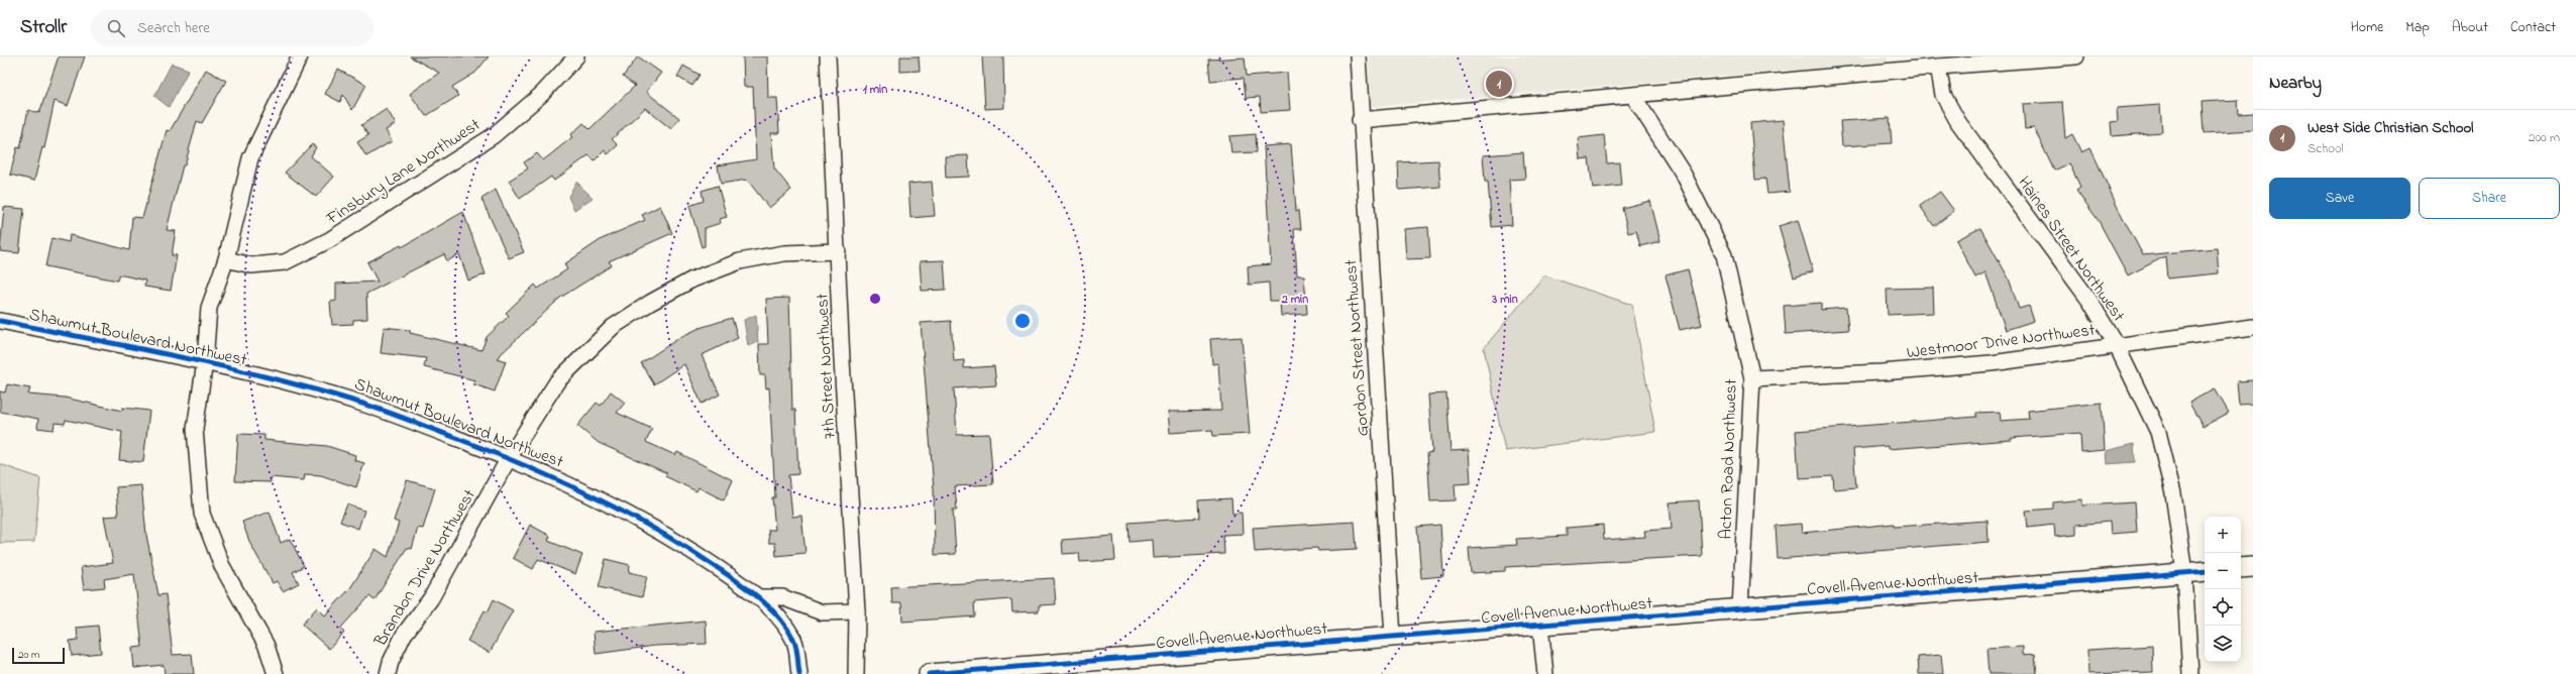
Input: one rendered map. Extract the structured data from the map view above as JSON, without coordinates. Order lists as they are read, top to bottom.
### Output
{
  "streets": {
    "street": [
      "Finsbury Lane Northwest",
      "Haines Street Northwest",
      "Shawmut Boulevard Northwest",
      "Westmoor Drive Northwest",
      "Gordon Street Northwest",
      "7th Street Northwest",
      "Acton Road Northwest",
      "Brandon Drive Northwest",
      "Covell Avenue Northwest"
    ]
  },
  "crossings": [
    ["Haines Street Northwest", "Westmoor Drive Northwest"],
    ["Haines Street Northwest", "Covell Avenue Northwest"],
    ["Shawmut Boulevard Northwest", "Brandon Drive Northwest"],
    ["Westmoor Drive Northwest", "Acton Road Northwest"],
    ["Gordon Street Northwest", "Covell Avenue Northwest"],
    ["7th Street Northwest", "Brandon Drive Northwest"],
    ["Acton Road Northwest", "Covell Avenue Northwest"]
  ],
  "scale_bar": "20 m",
  "page": {
    "header": "Strollr",
    "search": "Search here",
    "nav": [
      "Home",
      "Map",
      "About",
      "Contact"
    ],
    "heading": "Nearby",
    "pins": "1",
    "list": [
      {
        "mark": "1",
        "name": "West Side Christian School",
        "note": "School",
        "value": "200 m"
      }
    ],
    "buttons": ["Save", "Share"],
    "map_buttons": ["+", "−"],
    "scale": "20 m"
  },
  "rings": ["1 min", "2 min", "3 min"]
}
